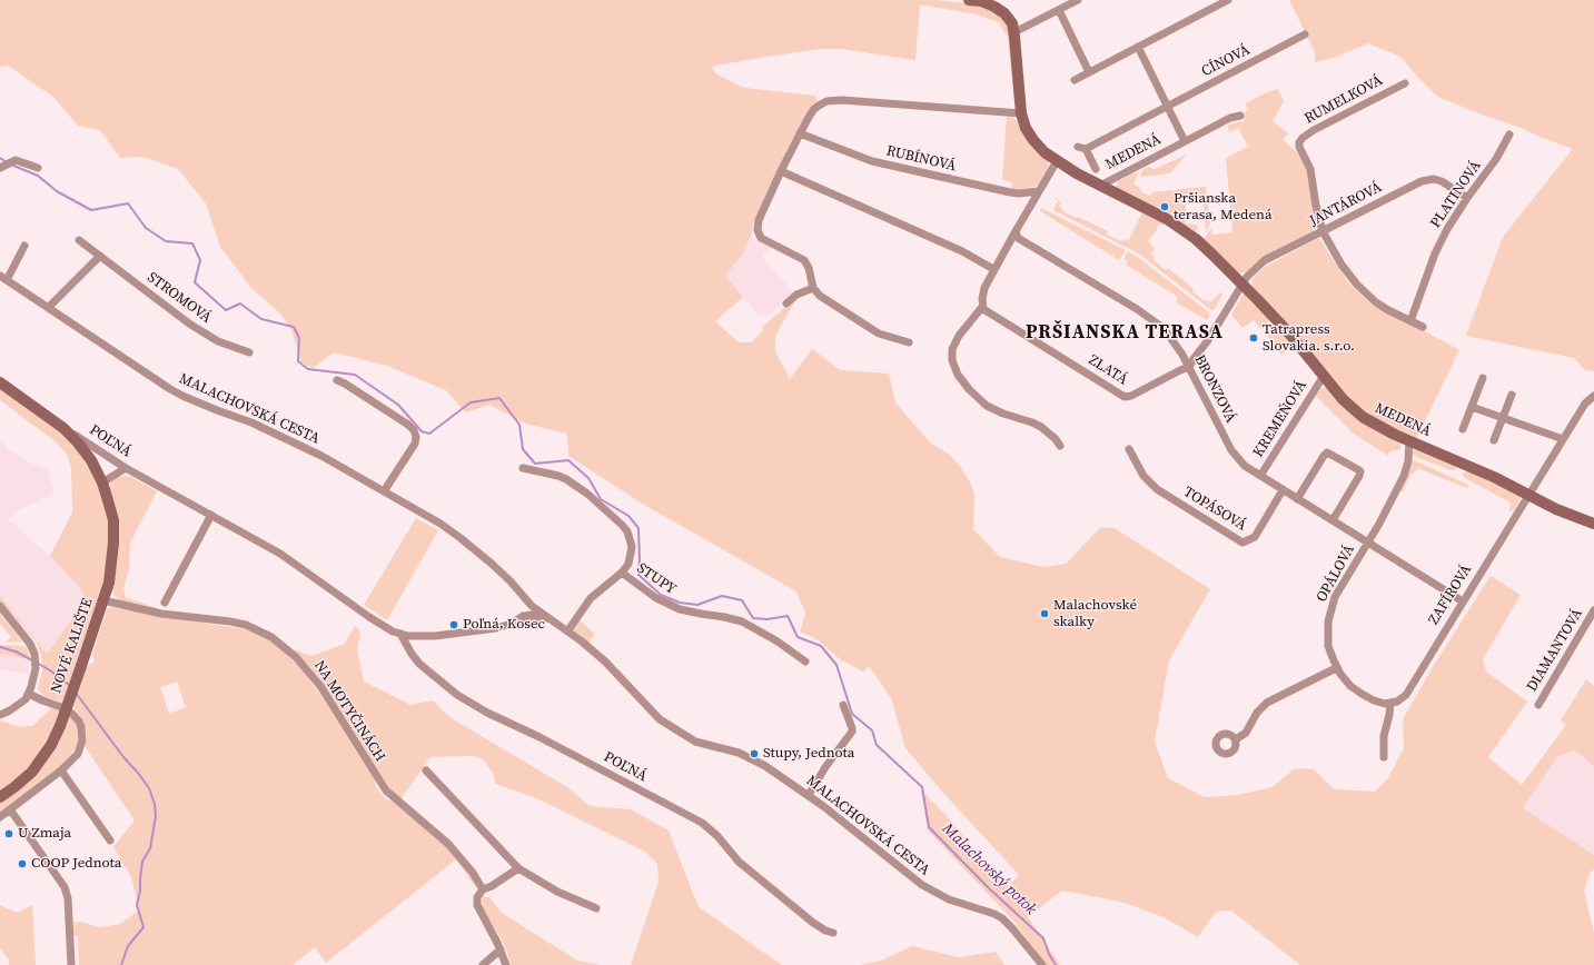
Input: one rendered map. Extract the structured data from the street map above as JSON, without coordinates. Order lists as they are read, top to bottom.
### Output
{
  "streets": {
    "street": [
      "CÍNOVÁ",
      "RUMELKOVÁ",
      "MEDENÁ",
      "RUBÍNOVÁ",
      "PLATINOVÁ",
      "JANTÁROVÁ",
      "STROMOVÁ",
      "ZLATÁ",
      "BRONZOVÁ",
      "MALACHOVSKÁ CESTA",
      "KREMEŇOVÁ",
      "POĽNÁ",
      "TOPÁSOVÁ",
      "OPÁLOVÁ",
      "STUPY",
      "ZAFÍROVÁ",
      "NOVÉ KALIŠTE",
      "DIAMANTOVÁ",
      "NA MOTYČINÁCH"
    ]
  },
  "crossings": [
    ["RUMELKOVÁ", "JANTÁROVÁ"],
    ["MEDENÁ", "JANTÁROVÁ"],
    ["MEDENÁ", "KREMEŇOVÁ"],
    ["MEDENÁ", "ZAFÍROVÁ"],
    ["PLATINOVÁ", "JANTÁROVÁ"],
    ["ZLATÁ", "BRONZOVÁ"],
    ["BRONZOVÁ", "KREMEŇOVÁ"],
    ["BRONZOVÁ", "TOPÁSOVÁ"],
    ["BRONZOVÁ", "OPÁLOVÁ"],
    ["BRONZOVÁ", "ZAFÍROVÁ"],
    ["MALACHOVSKÁ CESTA", "POĽNÁ"],
    ["POĽNÁ", "NOVÉ KALIŠTE"],
    ["OPÁLOVÁ", "ZAFÍROVÁ"],
    ["NOVÉ KALIŠTE", "NA MOTYČINÁCH"]
  ],
  "districts": ["PRŠIANSKA TERASA"],
  "water": ["Malachovský potok"],
  "places": [
    "Pršianska terasa, Medená",
    "Tatrapress Slovakia. s.r.o.",
    "Malachovské skalky",
    "Poľná, Kosec",
    "Stupy, Jednota",
    "U Zmaja",
    "COOP Jednota"
  ]
}
